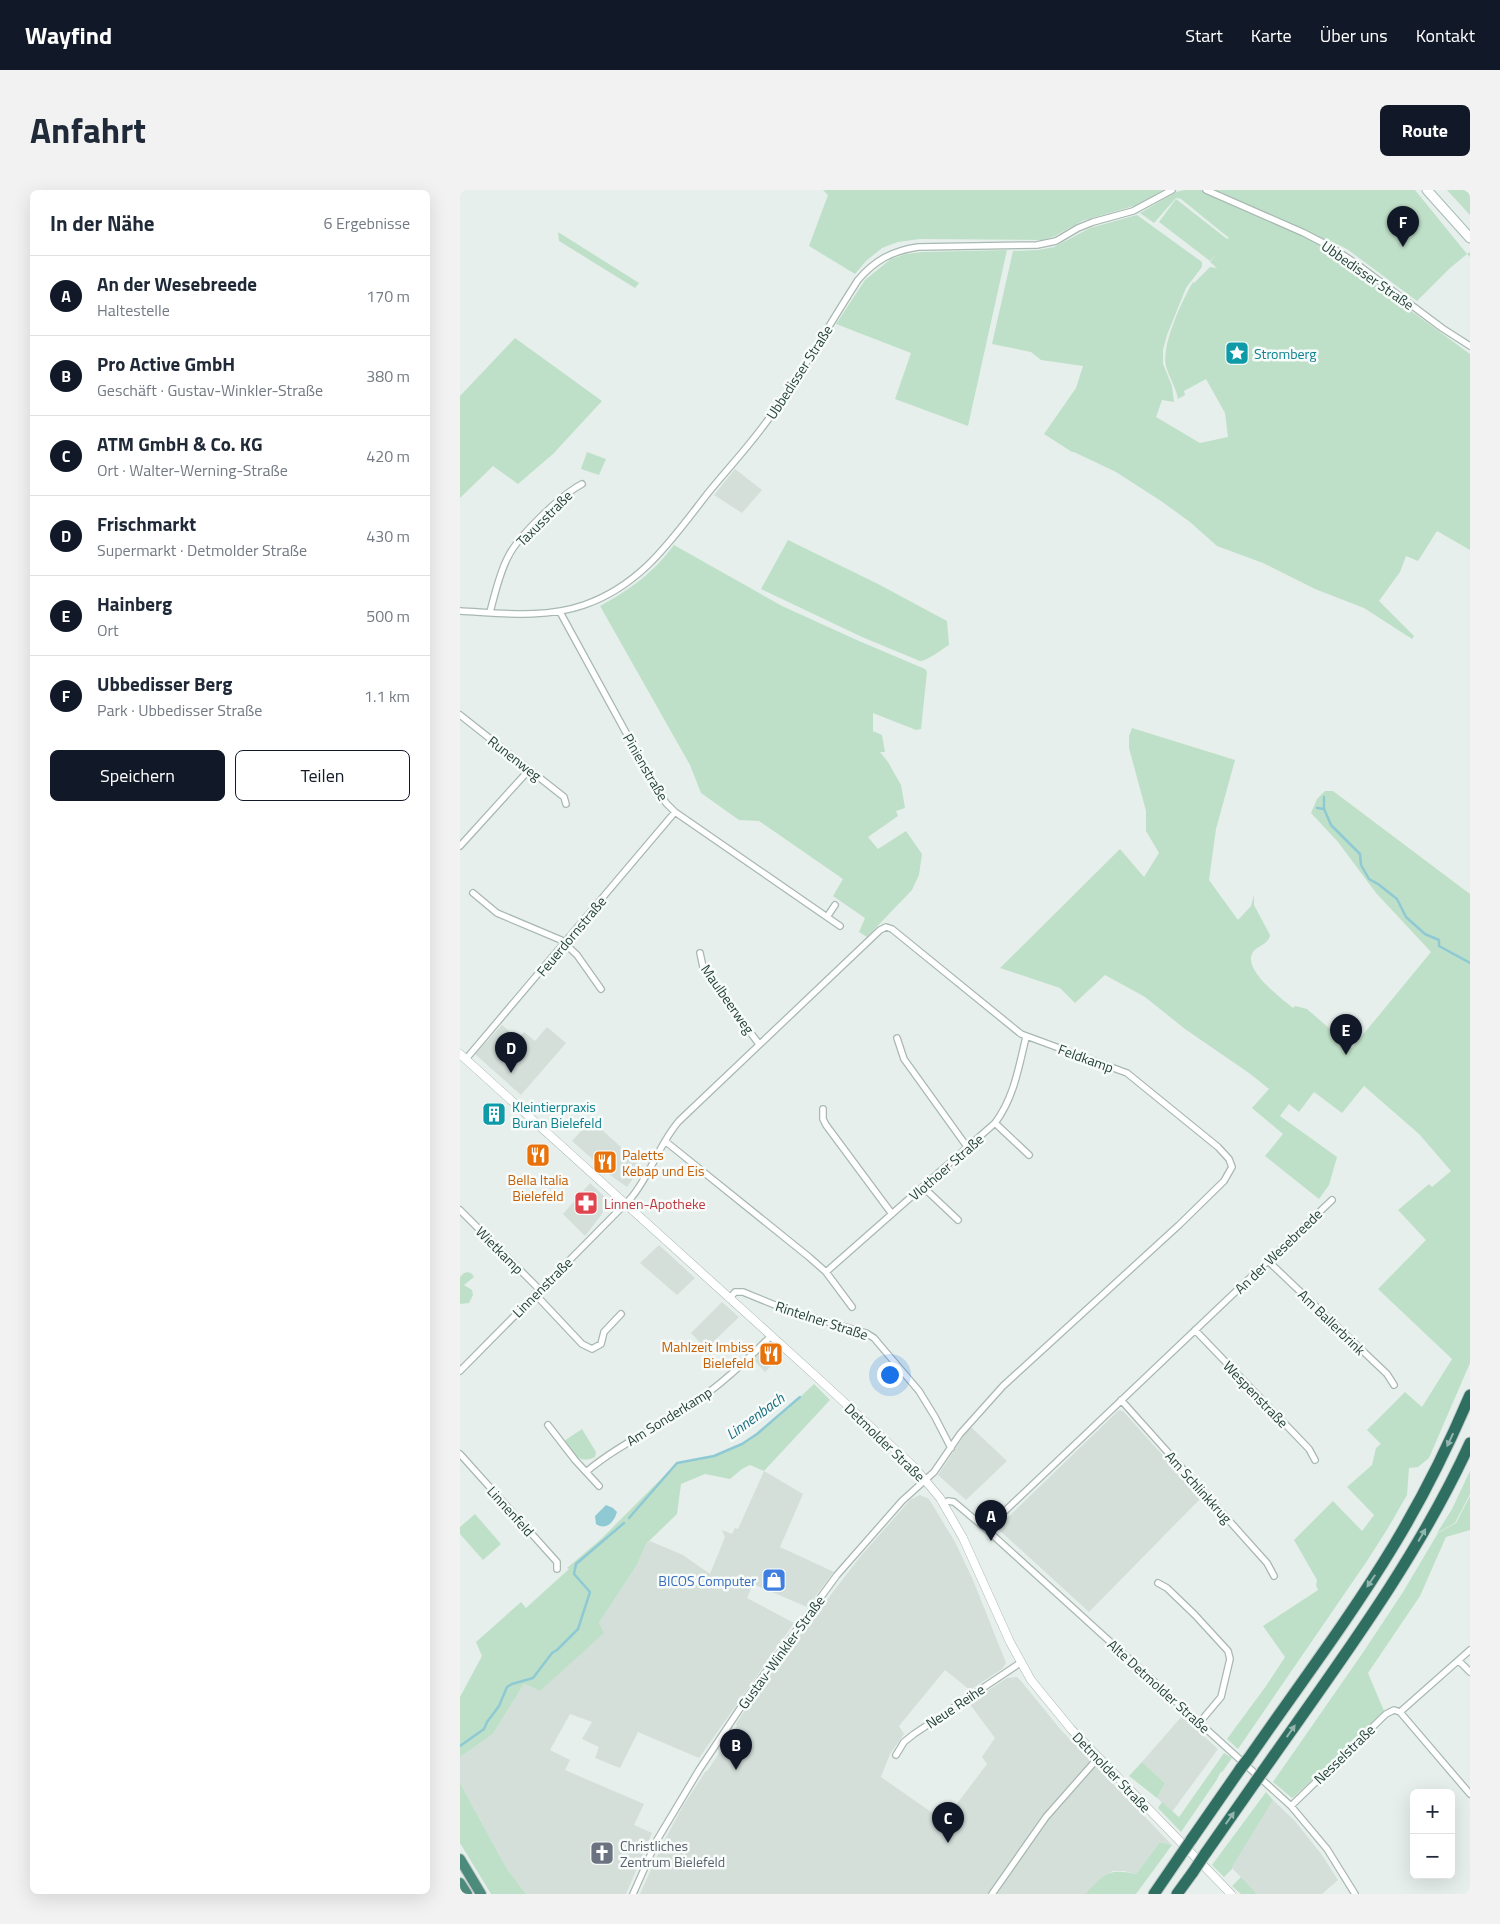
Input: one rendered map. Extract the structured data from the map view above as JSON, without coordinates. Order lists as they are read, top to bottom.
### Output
{
  "streets": {
    "street": [
      "Ubbedisser Straße",
      "Taxusstraße",
      "Runenweg",
      "Pinienstraße",
      "Feuerdornstraße",
      "Maulbeerweg",
      "Feldkamp",
      "Vlothoer Straße",
      "Wietkamp",
      "An der Wesebreede",
      "Linnenstraße",
      "Rintelner Straße",
      "Am Ballerbrink",
      "Wespenstraße",
      "Am Sonderkamp",
      "Detmolder Straße",
      "Am Schlinkkrug",
      "Linnenfeld",
      "Gustav-Winkler-Straße",
      "Alte Detmolder Straße",
      "Neue Reihe",
      "Nesselstraße"
    ]
  },
  "crossings": [
    ["Ubbedisser Straße", "Taxusstraße"],
    ["Ubbedisser Straße", "Pinienstraße"],
    ["Pinienstraße", "Feuerdornstraße"],
    ["Feuerdornstraße", "Detmolder Straße"],
    ["Maulbeerweg", "Feldkamp"],
    ["Feldkamp", "Vlothoer Straße"],
    ["Feldkamp", "Linnenstraße"],
    ["Feldkamp", "Rintelner Straße"],
    ["Feldkamp", "Detmolder Straße"],
    ["Feldkamp", "Gustav-Winkler-Straße"],
    ["Vlothoer Straße", "Rintelner Straße"],
    ["Wietkamp", "Linnenstraße"],
    ["An der Wesebreede", "Am Ballerbrink"],
    ["An der Wesebreede", "Wespenstraße"],
    ["An der Wesebreede", "Am Schlinkkrug"],
    ["An der Wesebreede", "Alte Detmolder Straße"],
    ["Linnenstraße", "Detmolder Straße"],
    ["Rintelner Straße", "Detmolder Straße"],
    ["Am Sonderkamp", "Detmolder Straße"],
    ["Detmolder Straße", "Gustav-Winkler-Straße"],
    ["Detmolder Straße", "Alte Detmolder Straße"],
    ["Detmolder Straße", "Neue Reihe"],
    ["Alte Detmolder Straße", "Nesselstraße"]
  ],
  "water": ["Linnenbach"],
  "places": {
    "place": ["Stromberg"],
    "building": ["Kleintierpraxis Buran Bielefeld"],
    "restaurant": ["Bella Italia Bielefeld", "Paletts Kebap und Eis", "Mahlzeit Imbiss Bielefeld"],
    "pharmacy": ["Linnen-Apotheke"],
    "shop": ["BICOS Computer"],
    "church": ["Christliches Zentrum Bielefeld"]
  },
  "page": {
    "header": "Wayfind",
    "nav": [
      "Start",
      "Karte",
      "Über uns",
      "Kontakt"
    ],
    "title": "Anfahrt",
    "buttons": [
      "Route",
      ["Speichern", "Teilen"]
    ],
    "heading": ["In der Nähe", "6 Ergebnisse"],
    "pins": [
      "F",
      "E",
      "D",
      "A",
      "B",
      "C"
    ],
    "list": [
      {
        "mark": "A",
        "name": "An der Wesebreede",
        "note": "Haltestelle",
        "value": "170 m"
      },
      {
        "mark": "B",
        "name": "Pro Active GmbH",
        "note": "Geschäft · Gustav-Winkler-Straße",
        "value": "380 m"
      },
      {
        "mark": "C",
        "name": "ATM GmbH & Co. KG",
        "note": "Ort · Walter-Werning-Straße",
        "value": "420 m"
      },
      {
        "mark": "D",
        "name": "Frischmarkt",
        "note": "Supermarkt · Detmolder Straße",
        "value": "430 m"
      },
      {
        "mark": "E",
        "name": "Hainberg",
        "note": "Ort",
        "value": "500 m"
      },
      {
        "mark": "F",
        "name": "Ubbedisser Berg",
        "note": "Park · Ubbedisser Straße",
        "value": "1.1 km"
      }
    ],
    "map_buttons": ["+", "−"]
  }
}
